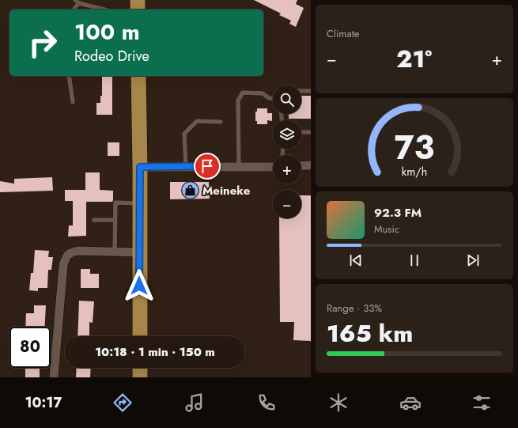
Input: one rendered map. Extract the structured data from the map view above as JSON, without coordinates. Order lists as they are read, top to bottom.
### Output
{
  "places": {
    "shop": ["Meineke"]
  },
  "page": {
    "tile": [
      "Climate",
      ["Range · 33%", "165 km"]
    ],
    "turn": ["100 m", "Rodeo Drive"],
    "heat": ["−", "21°", "+"],
    "map_buttons": ["+", "−"],
    "song": ["92.3 FM", "Music"],
    "limit": "80",
    "trip": "10:18 · 1 min · 150 m",
    "tabs": "10:17",
    "gauge": ["73", "km/h"]
  }
}
